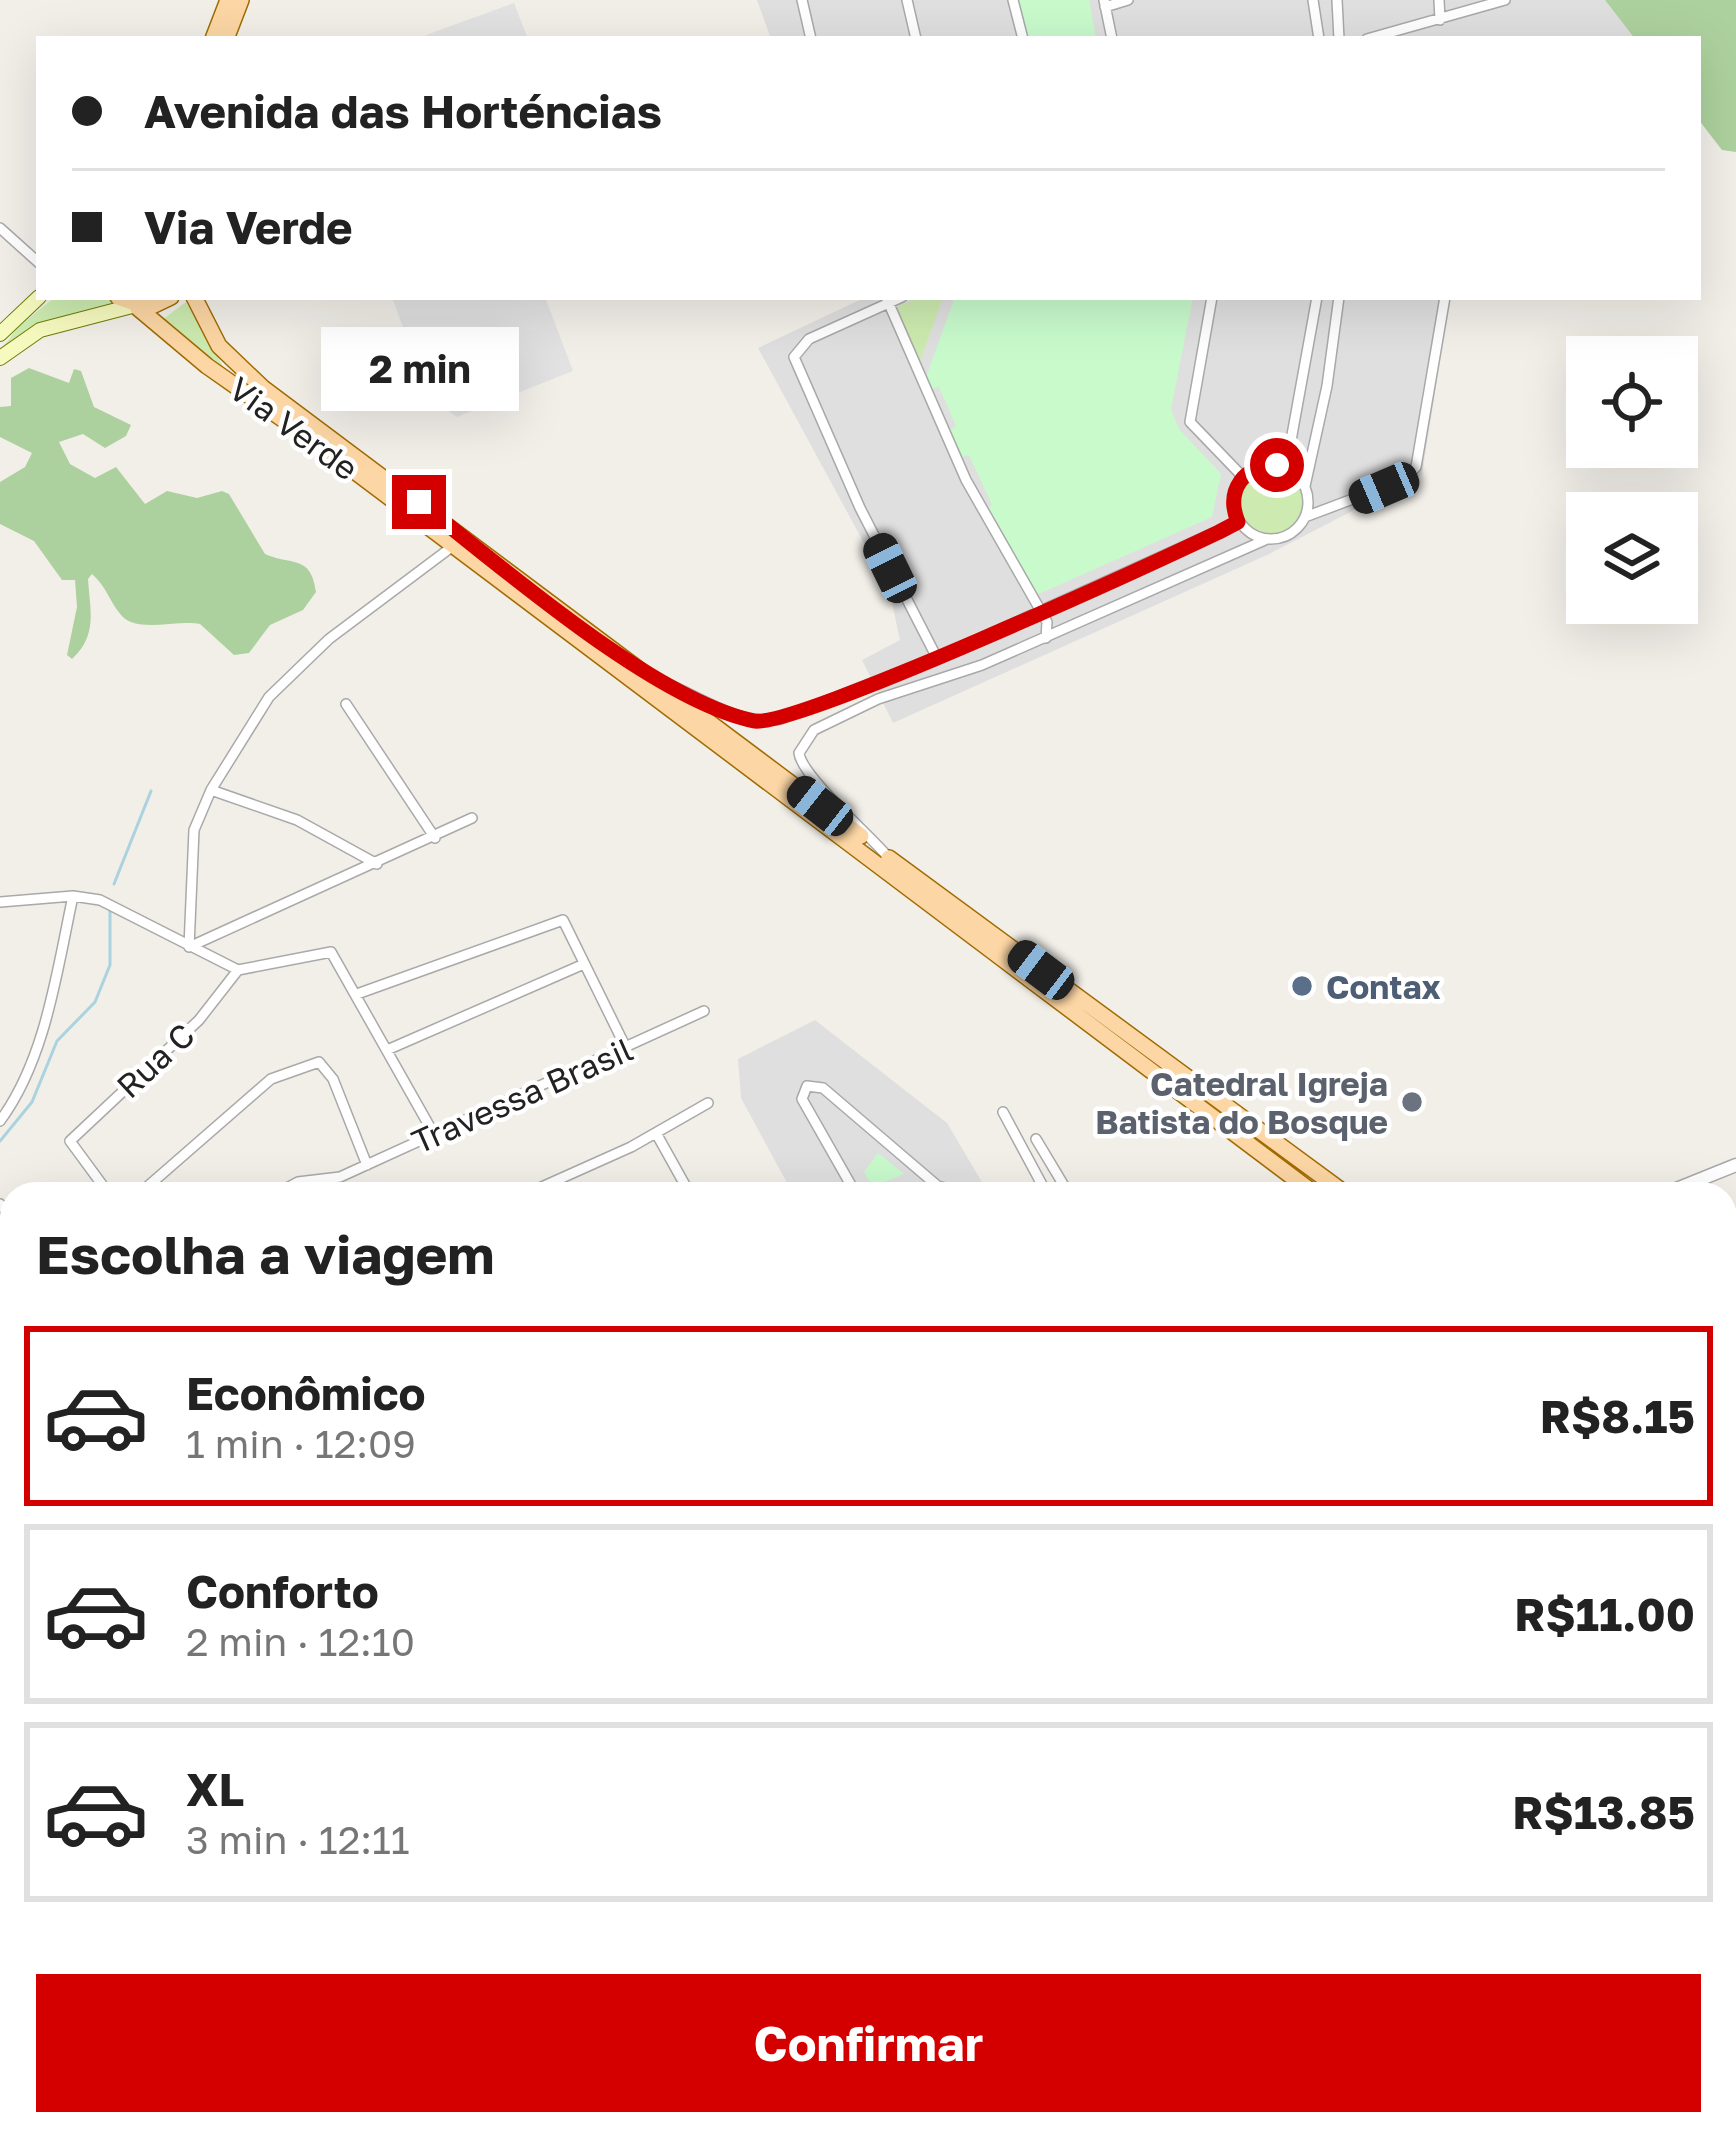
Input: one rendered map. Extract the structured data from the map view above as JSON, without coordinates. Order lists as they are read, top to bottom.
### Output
{
  "streets": {
    "main road": ["Via Verde"],
    "street": ["Rua C", "Travessa Brasil"]
  },
  "places": ["Contax", "Catedral Igreja Batista do Bosque"],
  "page": {
    "banner": ["Avenida das Horténcias", "Via Verde"],
    "bubble": "2 min",
    "heading": "Escolha a viagem",
    "list": [
      {
        "name": "Econômico",
        "note": "1 min · 12:09",
        "value": "R$8.15"
      },
      {
        "name": "Conforto",
        "note": "2 min · 12:10",
        "value": "R$11.00"
      },
      {
        "name": "XL",
        "note": "3 min · 12:11",
        "value": "R$13.85"
      }
    ],
    "buttons": "Confirmar"
  }
}
